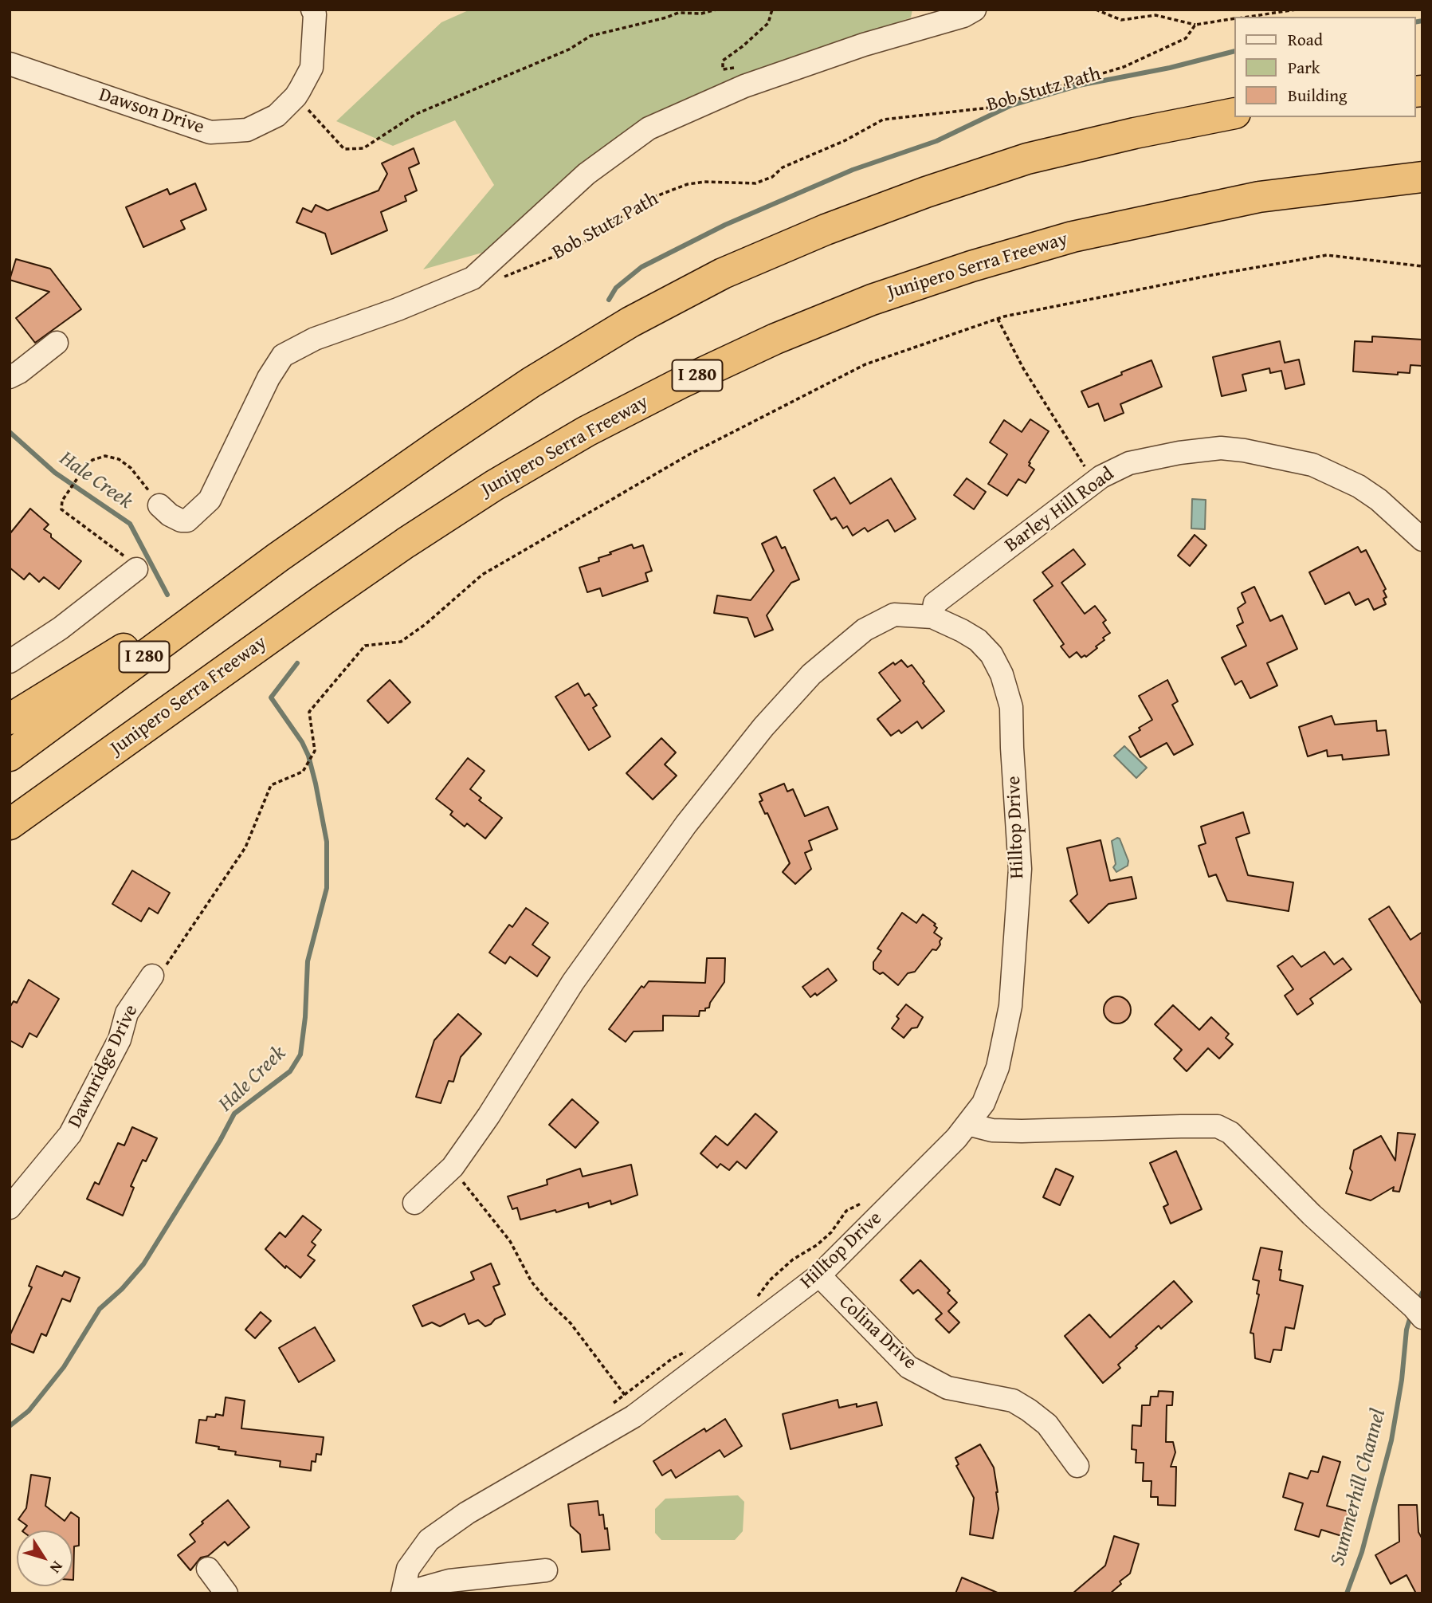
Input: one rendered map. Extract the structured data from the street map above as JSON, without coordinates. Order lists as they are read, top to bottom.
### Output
{
  "streets": {
    "highway": ["Junipero Serra Freeway", "I 280"],
    "street": [
      "Dawson Drive",
      "Barley Hill Road",
      "Hilltop Drive",
      "Dawnridge Drive",
      "Colina Drive"
    ],
    "path": ["Bob Stutz Path"]
  },
  "crossings": [
    ["Barley Hill Road", "Hilltop Drive"],
    ["Hilltop Drive", "Colina Drive"]
  ],
  "water": ["Hale Creek", "Summerhill Channel"],
  "legend": ["Road", "Park", "Building"],
  "north": "bottom right"
}
